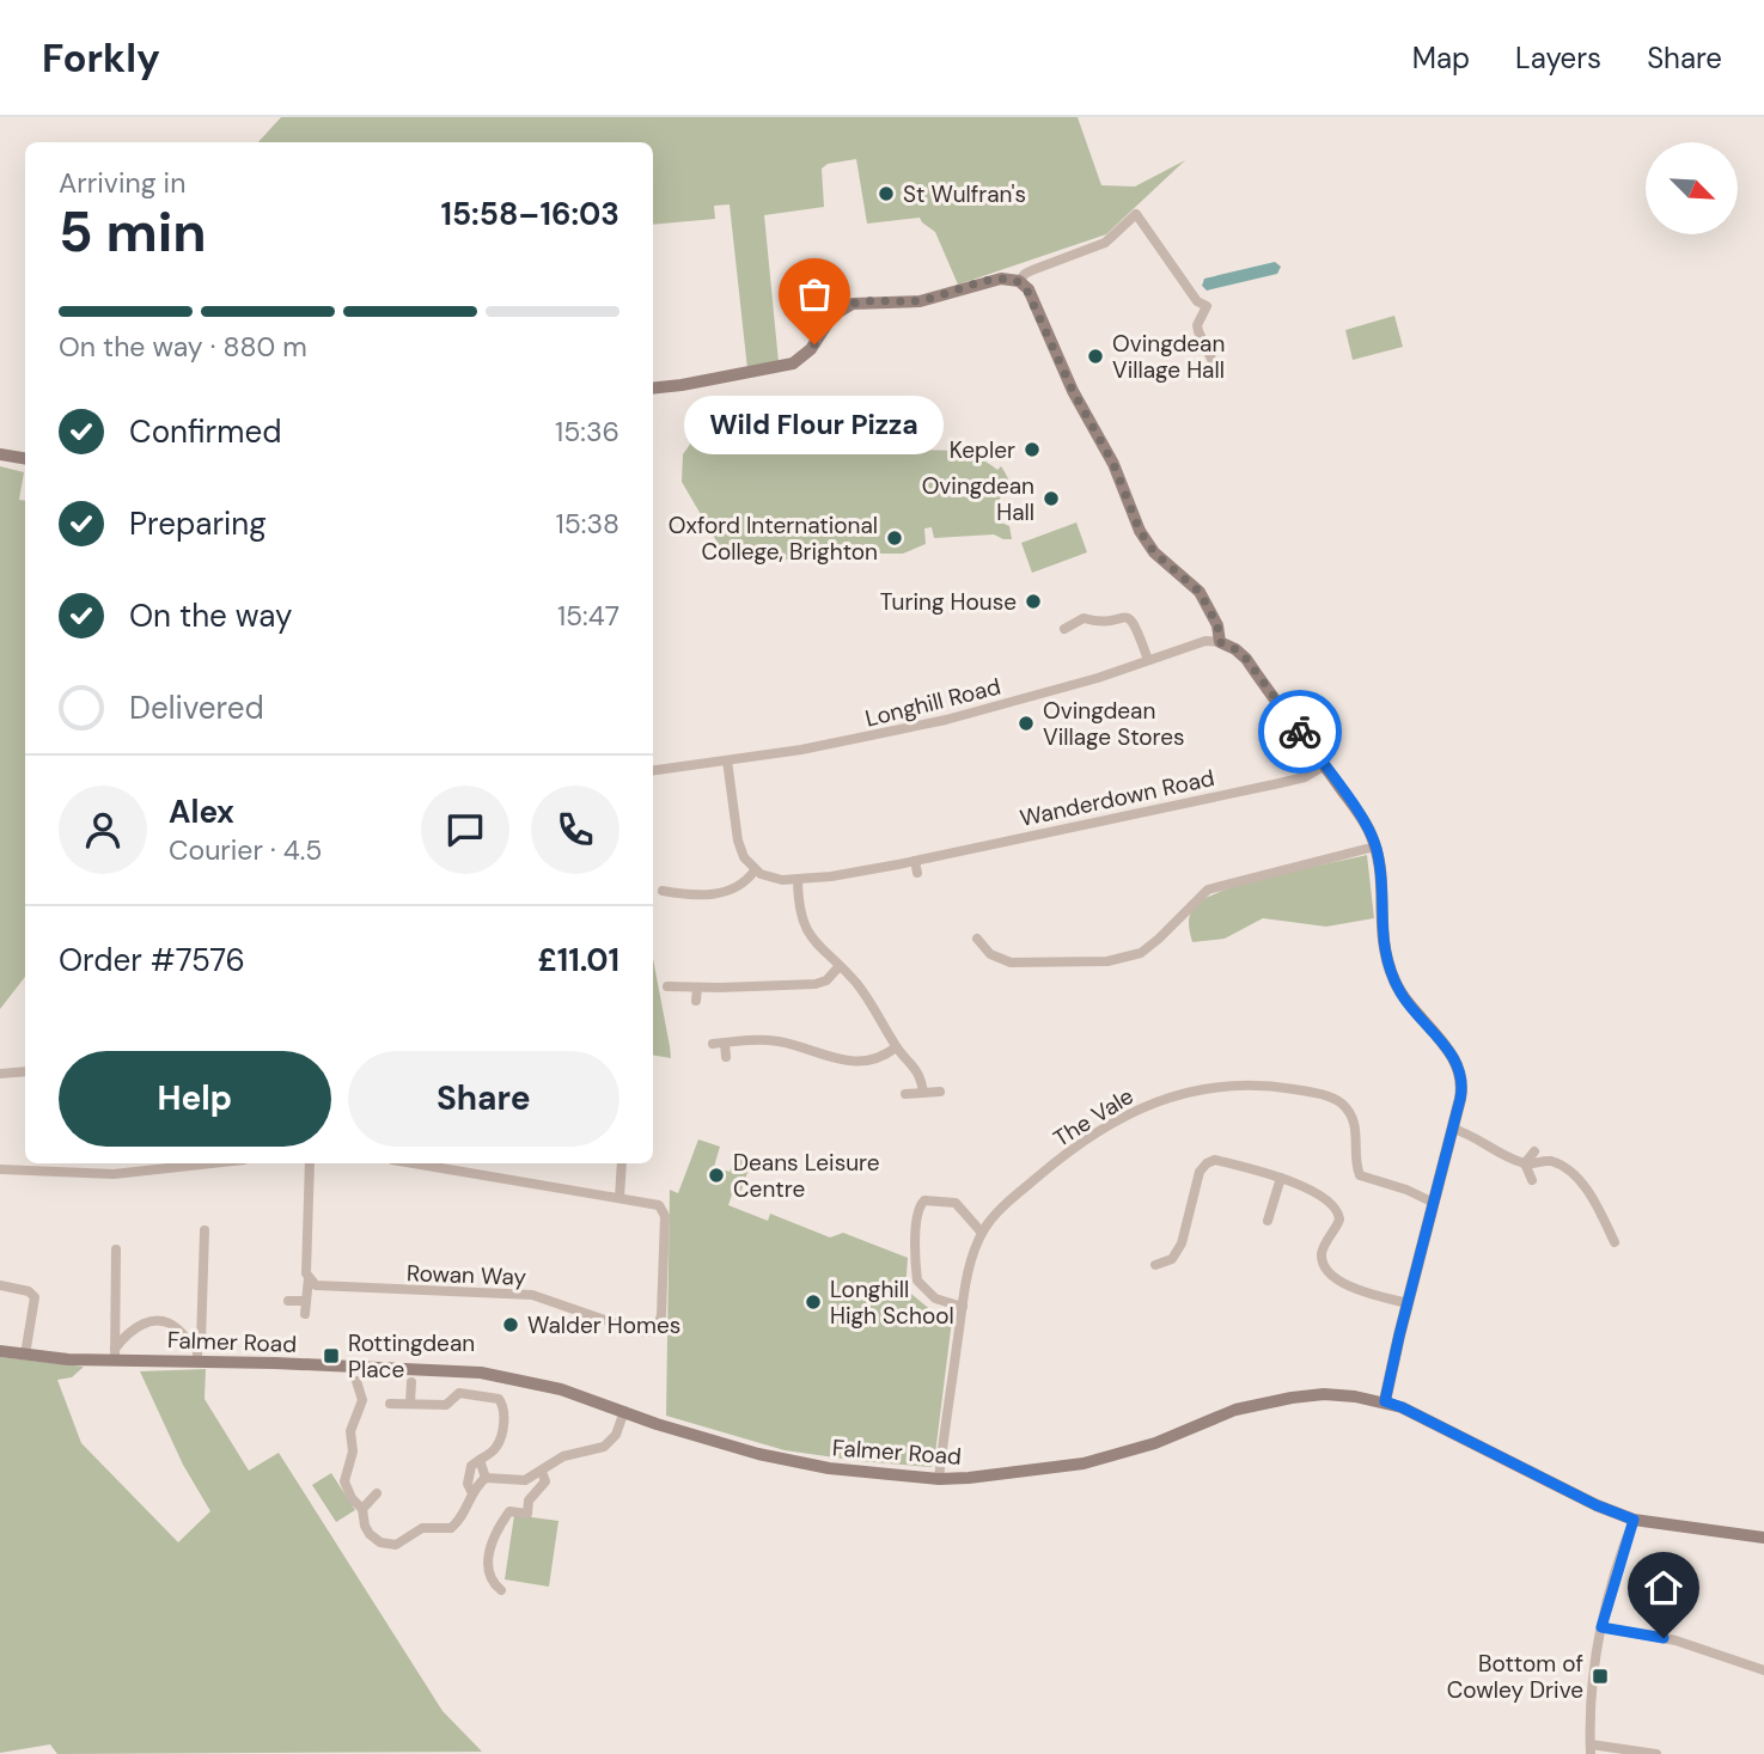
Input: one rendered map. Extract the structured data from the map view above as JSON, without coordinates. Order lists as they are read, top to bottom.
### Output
{
  "streets": {
    "main road": ["Falmer Road"],
    "street": [
      "Longhill Road",
      "Wanderdown Road",
      "The Vale",
      "Rowan Way"
    ]
  },
  "crossings": [
    ["The Vale", "Falmer Road"]
  ],
  "places": {
    "other": [
      "St Wulfran's",
      "Wild Flour Pizza",
      "Ovingdean Village Hall",
      "Kepler",
      "Ovingdean Hall",
      "Oxford International College, Brighton",
      "Turing House",
      "Ovingdean Village Stores",
      "Deans Leisure Centre",
      "Longhill High School",
      "Walder Homes"
    ],
    "transit": ["Rottingdean Place", "Bottom of Cowley Drive"]
  },
  "north": "bottom right",
  "page": {
    "header": "Forkly",
    "nav": ["Map", "Layers", "Share"],
    "heading": ["5 min", "Arriving in", "15:58–16:03"],
    "panel": [
      "Alex",
      "Courier · 4.5",
      "Order #7576",
      "£11.01"
    ],
    "bar": "On the way · 880 m",
    "list": [
      ["Confirmed", "15:36"],
      ["Preparing", "15:38"],
      ["On the way", "15:47"],
      "Delivered"
    ],
    "bubble": "Wild Flour Pizza",
    "buttons": ["Help", "Share"]
  }
}
